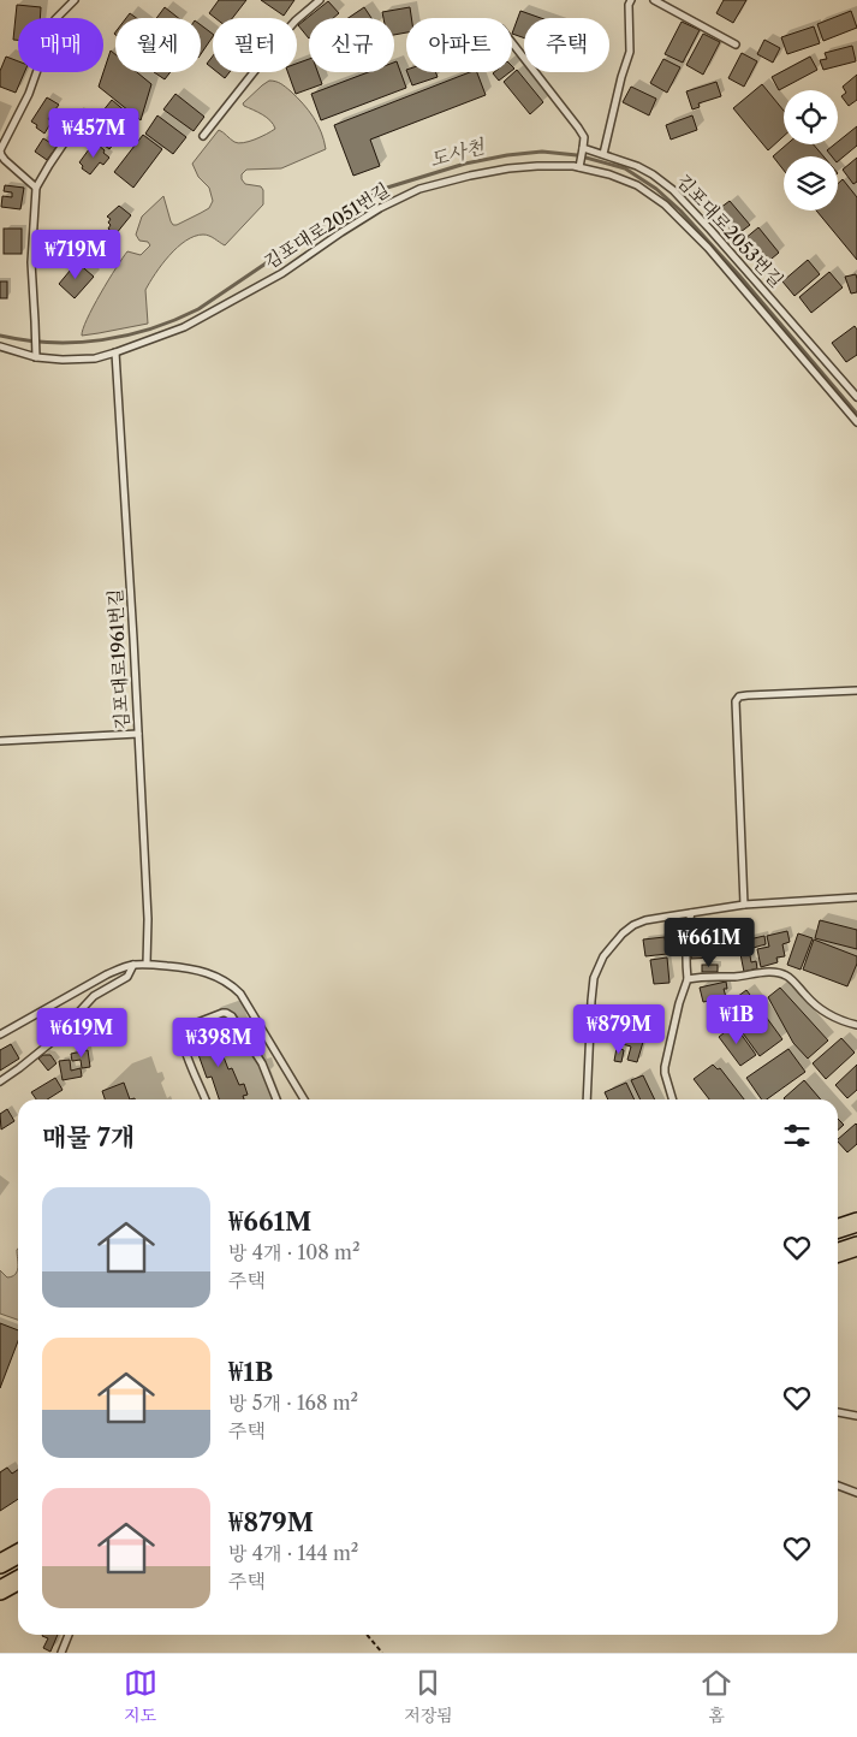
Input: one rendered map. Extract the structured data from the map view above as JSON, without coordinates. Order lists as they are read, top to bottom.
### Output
{
  "streets": {
    "lane": ["김포대로2051번길", "김포대로2053번길", "김포대로1961번길"]
  },
  "crossings": [
    ["김포대로2051번길", "김포대로1961번길"]
  ],
  "water": ["도사천"],
  "page": {
    "chip": [
      "매매",
      "월세",
      "필터",
      "신규",
      "아파트",
      "주택"
    ],
    "price": [
      "₩457M",
      "₩719M",
      "₩661M",
      "₩1B",
      "₩879M",
      "₩619M",
      "₩398M"
    ],
    "heading": "매물 7개",
    "list": [
      {
        "name": "₩661M",
        "note": "방 4개 · 108 m² · 주택"
      },
      {
        "name": "₩1B",
        "note": "방 5개 · 168 m² · 주택"
      },
      {
        "name": "₩879M",
        "note": "방 4개 · 144 m² · 주택"
      }
    ],
    "tabs": ["지도", "저장됨", "홈"]
  }
}
